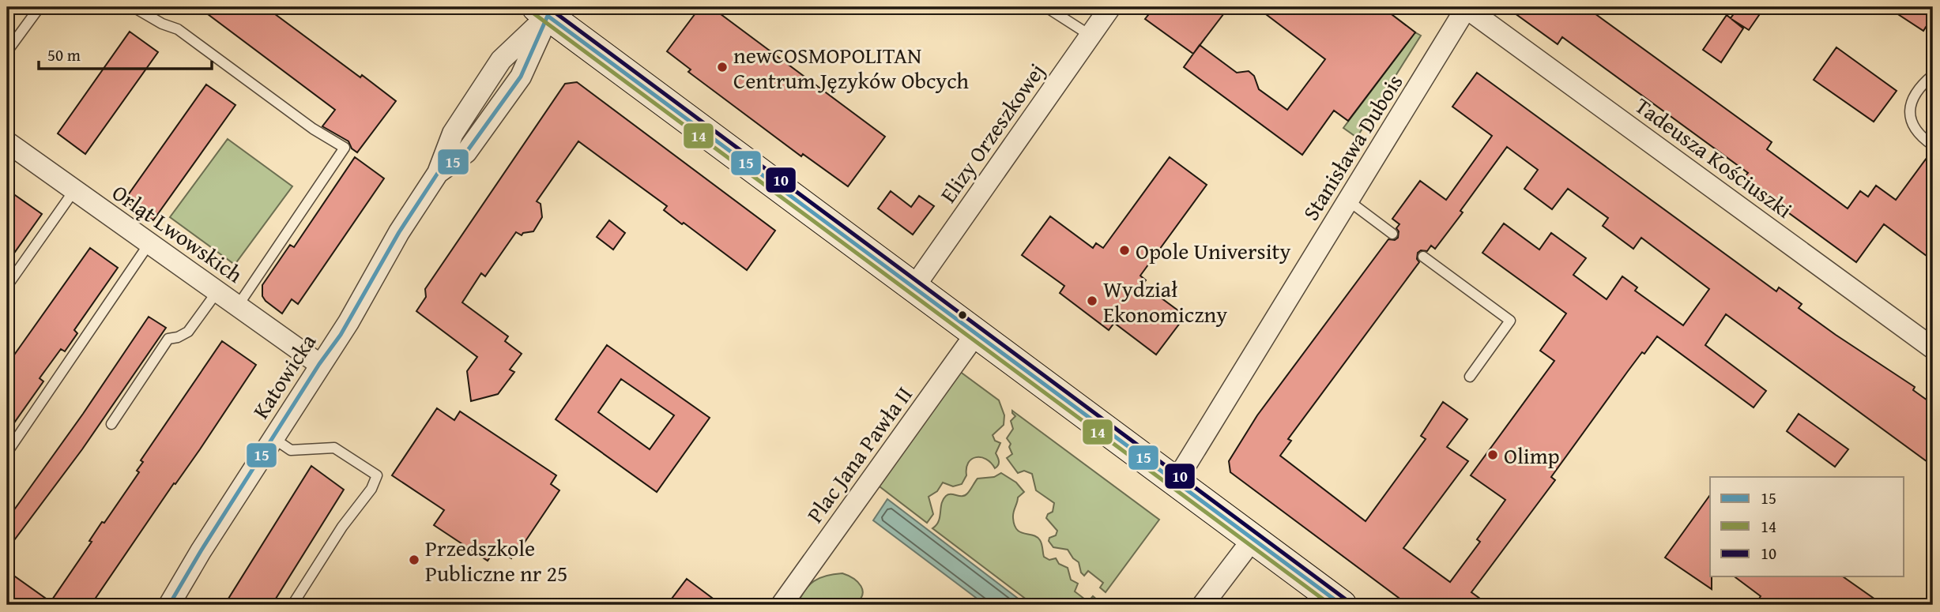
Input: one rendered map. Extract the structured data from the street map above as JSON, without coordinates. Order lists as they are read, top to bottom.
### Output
{
  "streets": {
    "street": [
      "Elizy Orzeszkowej",
      "Stanisława Dubois",
      "Tadeusza Kościuszki",
      "Orląt Lwowskich",
      "Katowicka",
      "Plac Jana Pawła II"
    ]
  },
  "crossings": [
    ["Stanisława Dubois", "Tadeusza Kościuszki"],
    ["Orląt Lwowskich", "Katowicka"]
  ],
  "places": [
    "newCOSMOPOLITAN Centrum Języków Obcych",
    "Opole University",
    "Wydział Ekonomiczny",
    "Olimp",
    "Przedszkole Publiczne nr 25"
  ],
  "lines": ["transit line 10", "transit line 14", "transit line 15"],
  "legend": ["15", "14", "10"],
  "scale_bar": "50 m"
}
